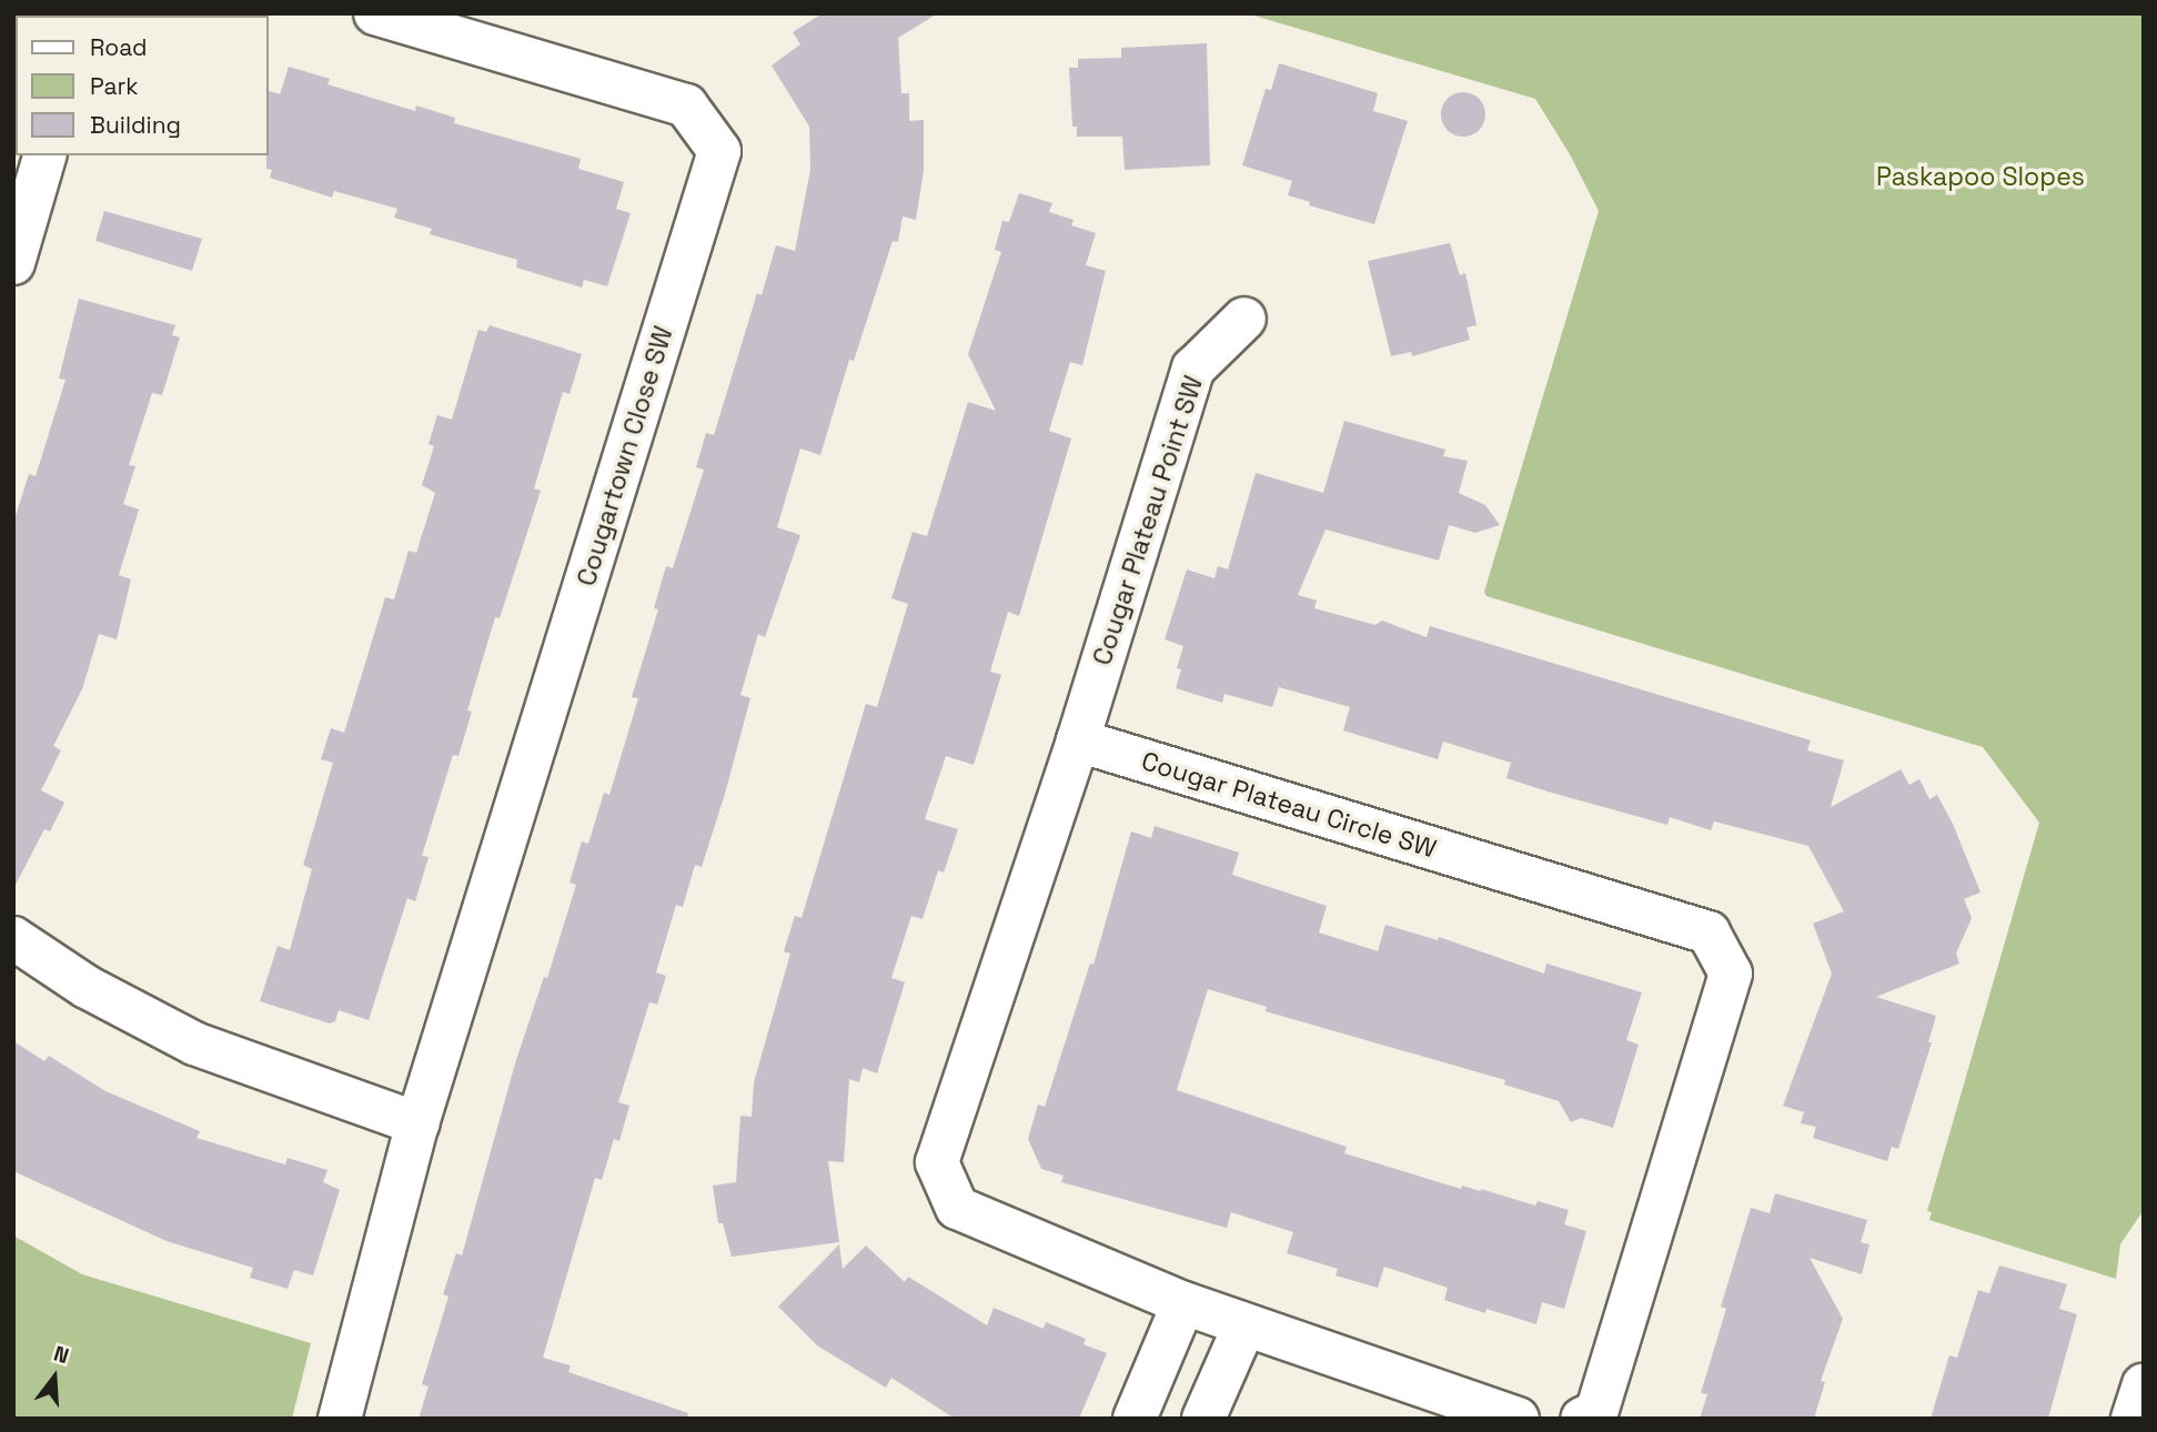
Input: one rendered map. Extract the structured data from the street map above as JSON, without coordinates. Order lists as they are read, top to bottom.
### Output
{
  "streets": {
    "street": ["Cougartown Close SW", "Cougar Plateau Point SW", "Cougar Plateau Circle SW"]
  },
  "crossings": [
    ["Cougar Plateau Point SW", "Cougar Plateau Circle SW"]
  ],
  "parks": ["Paskapoo Slopes"],
  "legend": ["Road", "Park", "Building"],
  "north": "top"
}
